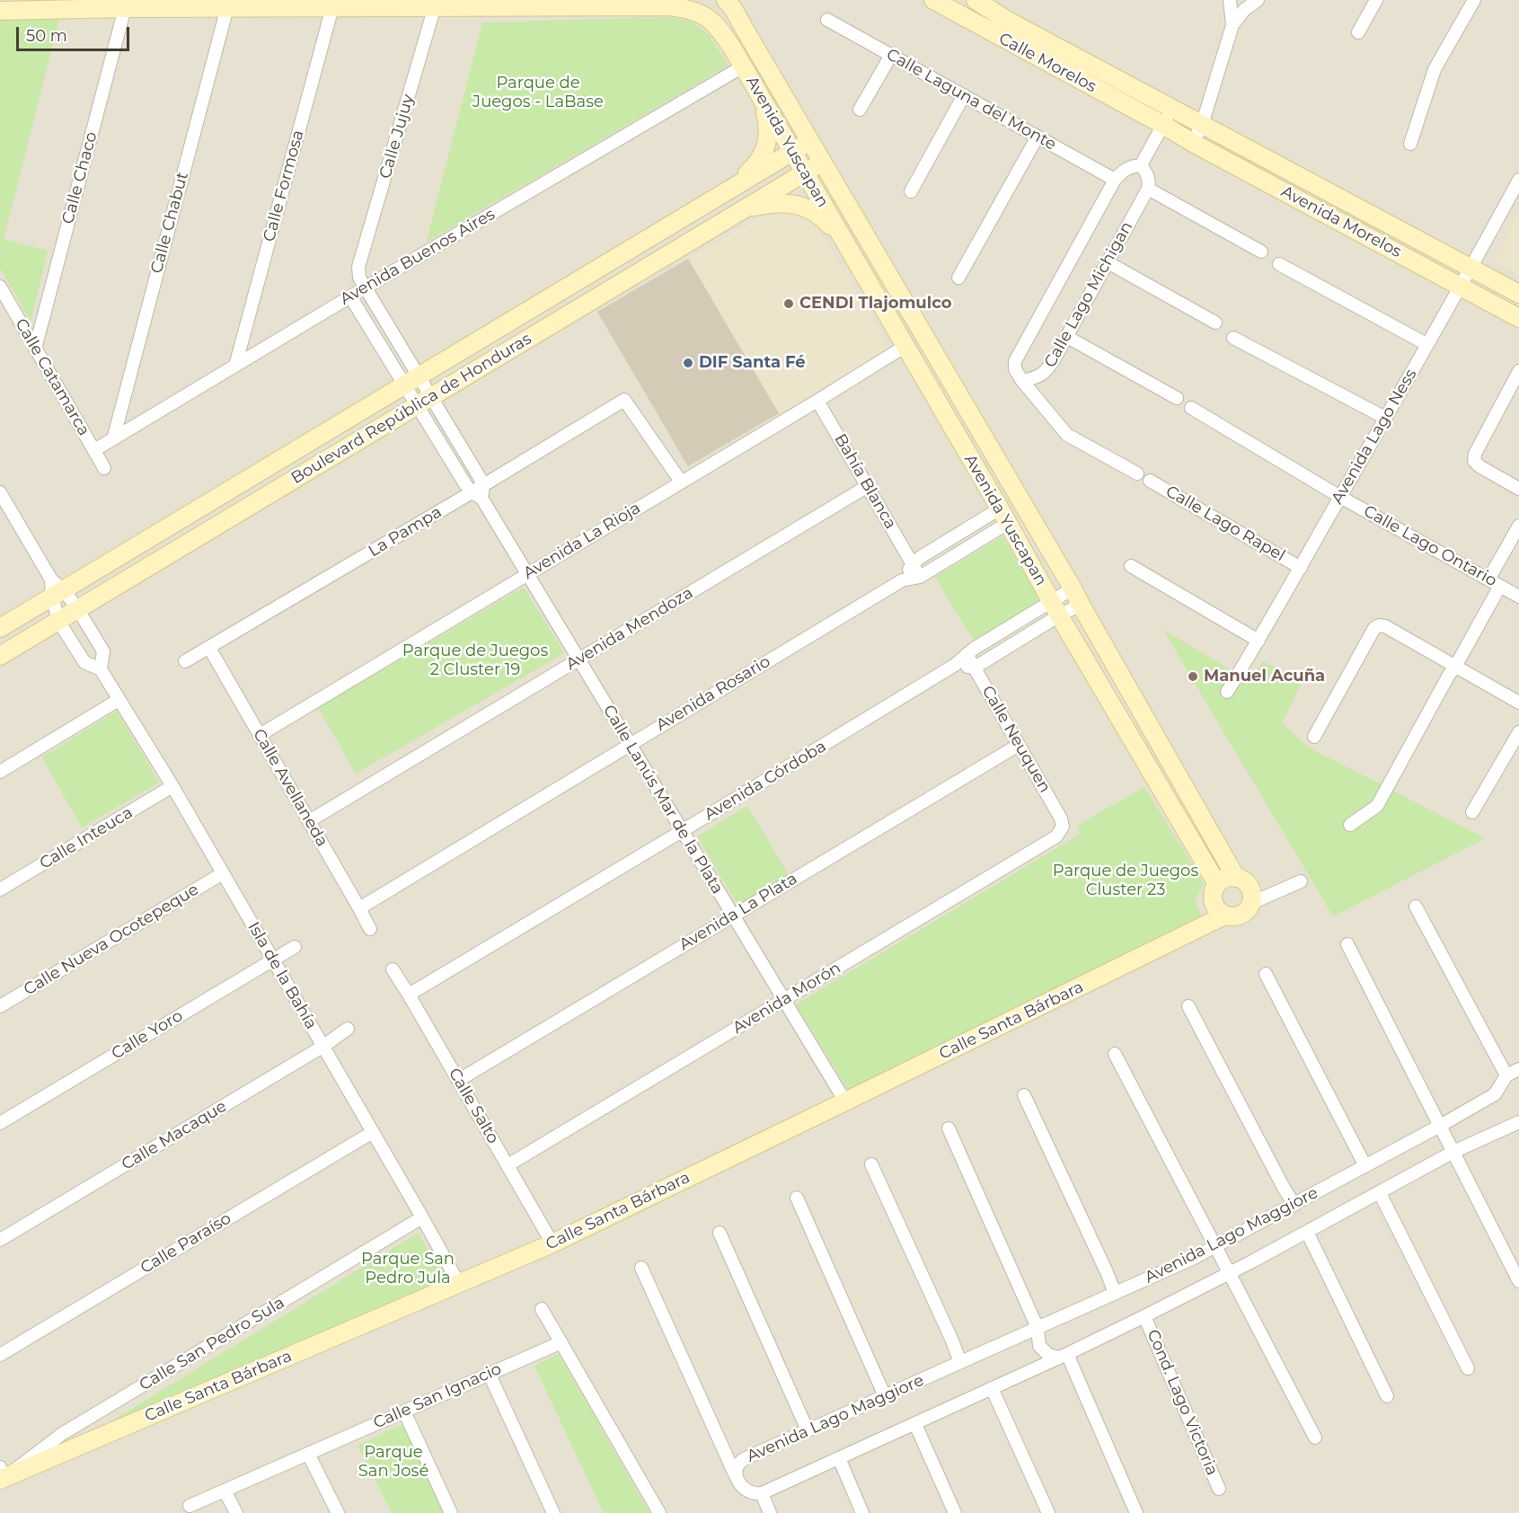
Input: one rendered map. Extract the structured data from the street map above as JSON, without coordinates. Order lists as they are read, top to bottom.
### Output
{
  "streets": {
    "street": [
      "Calle Morelos",
      "Calle Laguna del Monte",
      "Calle Jujuy",
      "Avenida Yuscapan",
      "Calle Chaco",
      "Calle Formosa",
      "Avenida Morelos",
      "Calle Chabut",
      "Avenida Buenos Aires",
      "Calle Lago Michigan",
      "Calle Catamarca",
      "Boulevard República de Honduras",
      "Avenida Lago Ness",
      "Bahía Blanca",
      "Calle Lago Rapel",
      "La Pampa",
      "Avenida La Rioja",
      "Calle Lago Ontario",
      "Avenida Mendoza",
      "Avenida Rosario",
      "Calle Neuquen",
      "Avenida Córdoba",
      "Calle Avellaneda",
      "Calle Lanús Mar de la Plata",
      "Calle Inteuca",
      "Avenida La Plata",
      "Calle Nueva Ocotepeque",
      "Isla de la Bahía",
      "Avenida Morón",
      "Calle Santa Bárbara",
      "Calle Yoro",
      "Calle Salto",
      "Calle Macaque",
      "Avenida Lago Maggiore",
      "Calle Paraíso",
      "Calle San Pedro Sula",
      "Calle San Ignacio",
      "Cond. Lago Victoria"
    ]
  },
  "crossings": [
    ["Calle Morelos", "Avenida Morelos"],
    ["Calle Laguna del Monte", "Calle Lago Michigan"],
    ["Calle Jujuy", "Avenida Yuscapan"],
    ["Calle Jujuy", "Calle Lanús Mar de la Plata"],
    ["Avenida Yuscapan", "Calle Chaco"],
    ["Avenida Yuscapan", "Calle Formosa"],
    ["Avenida Yuscapan", "Calle Chabut"],
    ["Avenida Yuscapan", "Avenida Buenos Aires"],
    ["Avenida Yuscapan", "Boulevard República de Honduras"],
    ["Avenida Yuscapan", "Avenida La Rioja"],
    ["Avenida Yuscapan", "Avenida Rosario"],
    ["Avenida Yuscapan", "Avenida Córdoba"],
    ["Avenida Yuscapan", "Calle Santa Bárbara"],
    ["Calle Chaco", "Calle Catamarca"],
    ["Calle Formosa", "Avenida Buenos Aires"],
    ["Avenida Morelos", "Avenida Lago Ness"],
    ["Calle Chabut", "Avenida Buenos Aires"],
    ["Avenida Buenos Aires", "Calle Catamarca"],
    ["Avenida Buenos Aires", "Calle Lanús Mar de la Plata"],
    ["Boulevard República de Honduras", "Calle Lanús Mar de la Plata"],
    ["Boulevard República de Honduras", "Isla de la Bahía"],
    ["Avenida Lago Ness", "Calle Lago Rapel"],
    ["Avenida Lago Ness", "Calle Lago Ontario"],
    ["Bahía Blanca", "Avenida La Rioja"],
    ["Bahía Blanca", "Avenida Mendoza"],
    ["Bahía Blanca", "Avenida Rosario"],
    ["La Pampa", "Avenida La Rioja"],
    ["La Pampa", "Calle Avellaneda"],
    ["La Pampa", "Calle Lanús Mar de la Plata"],
    ["Avenida La Rioja", "Calle Avellaneda"],
    ["Avenida La Rioja", "Calle Lanús Mar de la Plata"],
    ["Avenida Mendoza", "Calle Avellaneda"],
    ["Avenida Mendoza", "Calle Lanús Mar de la Plata"],
    ["Avenida Rosario", "Calle Avellaneda"],
    ["Avenida Rosario", "Calle Lanús Mar de la Plata"],
    ["Calle Neuquen", "Avenida Córdoba"],
    ["Calle Neuquen", "Avenida La Plata"],
    ["Calle Neuquen", "Avenida Morón"],
    ["Avenida Córdoba", "Calle Lanús Mar de la Plata"],
    ["Avenida Córdoba", "Calle Salto"],
    ["Calle Lanús Mar de la Plata", "Avenida La Plata"],
    ["Calle Lanús Mar de la Plata", "Avenida Morón"],
    ["Calle Lanús Mar de la Plata", "Calle Santa Bárbara"],
    ["Calle Inteuca", "Isla de la Bahía"],
    ["Avenida La Plata", "Calle Salto"],
    ["Calle Nueva Ocotepeque", "Isla de la Bahía"],
    ["Isla de la Bahía", "Calle Santa Bárbara"],
    ["Isla de la Bahía", "Calle Yoro"],
    ["Isla de la Bahía", "Calle Macaque"],
    ["Isla de la Bahía", "Calle Paraíso"],
    ["Isla de la Bahía", "Calle San Pedro Sula"],
    ["Avenida Morón", "Calle Salto"],
    ["Calle Santa Bárbara", "Calle Salto"],
    ["Calle Santa Bárbara", "Calle San Pedro Sula"],
    ["Avenida Lago Maggiore", "Cond. Lago Victoria"]
  ],
  "parks": [
    "Parque de Juegos - LaBase",
    "Parque de Juegos 2 Cluster 19",
    "Parque de Juegos Cluster 23",
    "Parque San Pedro Jula",
    "Parque San José"
  ],
  "places": ["CENDI Tlajomulco", "DIF Santa Fé", "Manuel Acuña"],
  "scale_bar": "50 m"
}
